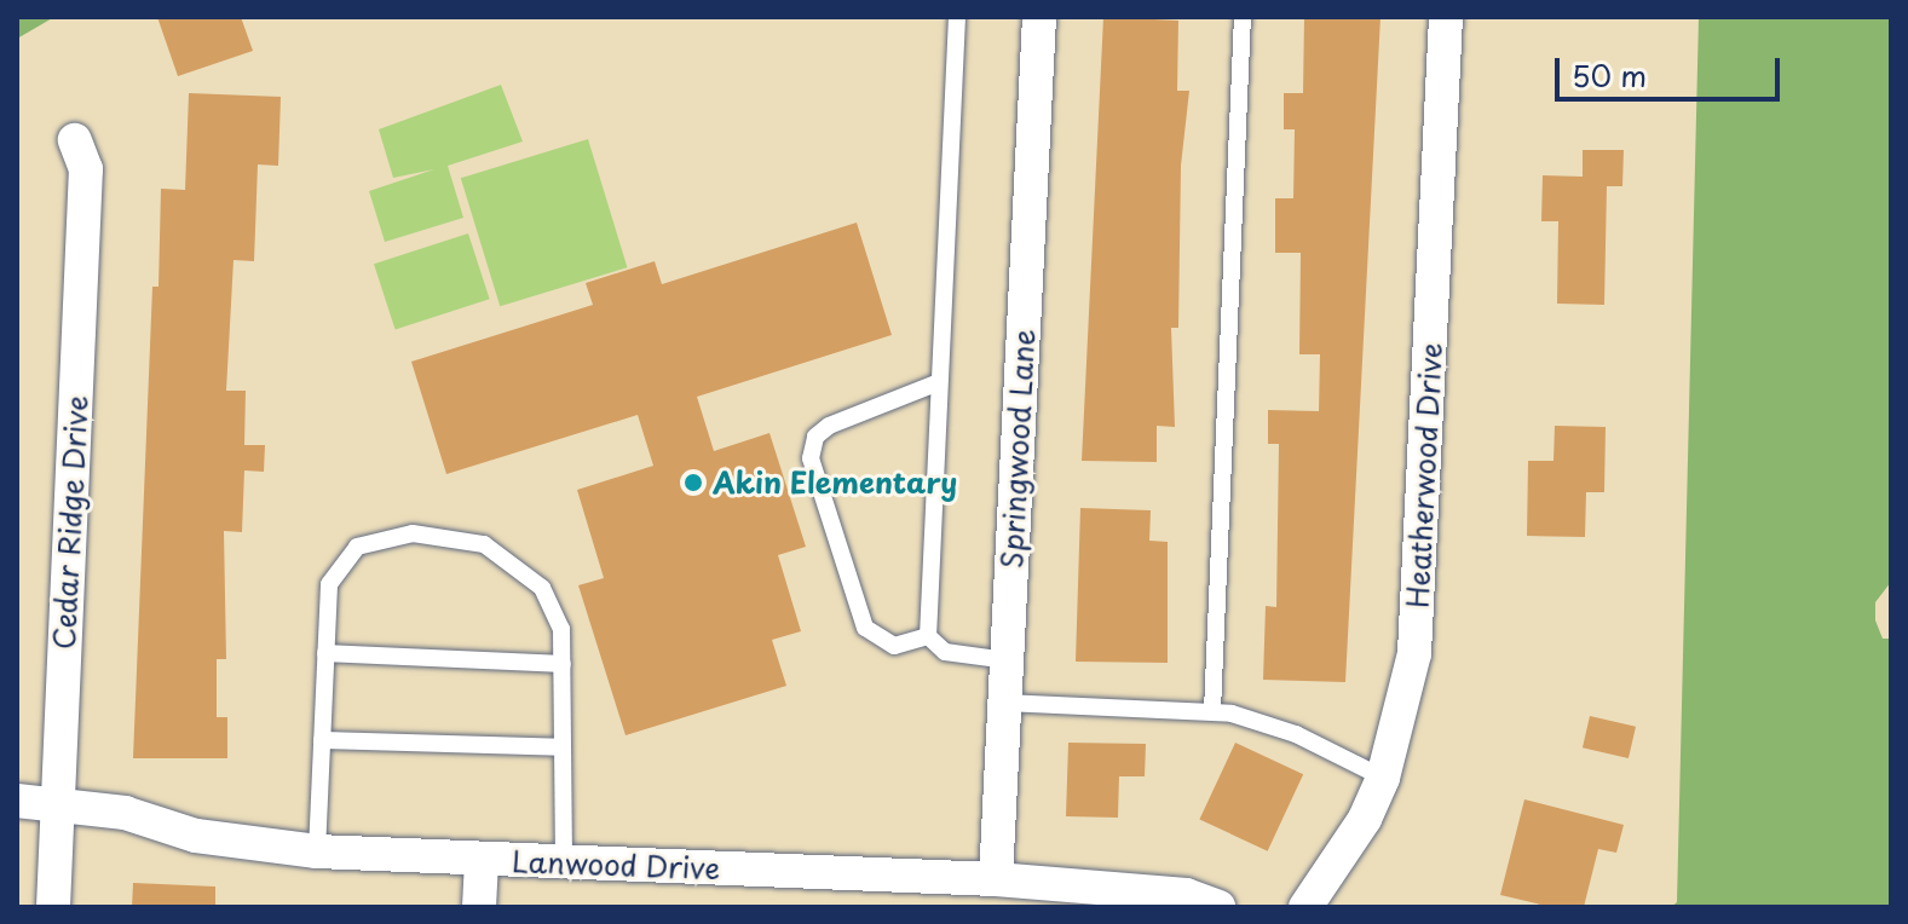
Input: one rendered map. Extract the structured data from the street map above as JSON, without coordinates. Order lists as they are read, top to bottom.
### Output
{
  "streets": {
    "street": [
      "Springwood Lane",
      "Heatherwood Drive",
      "Cedar Ridge Drive",
      "Lanwood Drive"
    ]
  },
  "crossings": [
    ["Springwood Lane", "Lanwood Drive"],
    ["Cedar Ridge Drive", "Lanwood Drive"]
  ],
  "places": ["Akin Elementary"],
  "scale_bar": "50 m"
}
